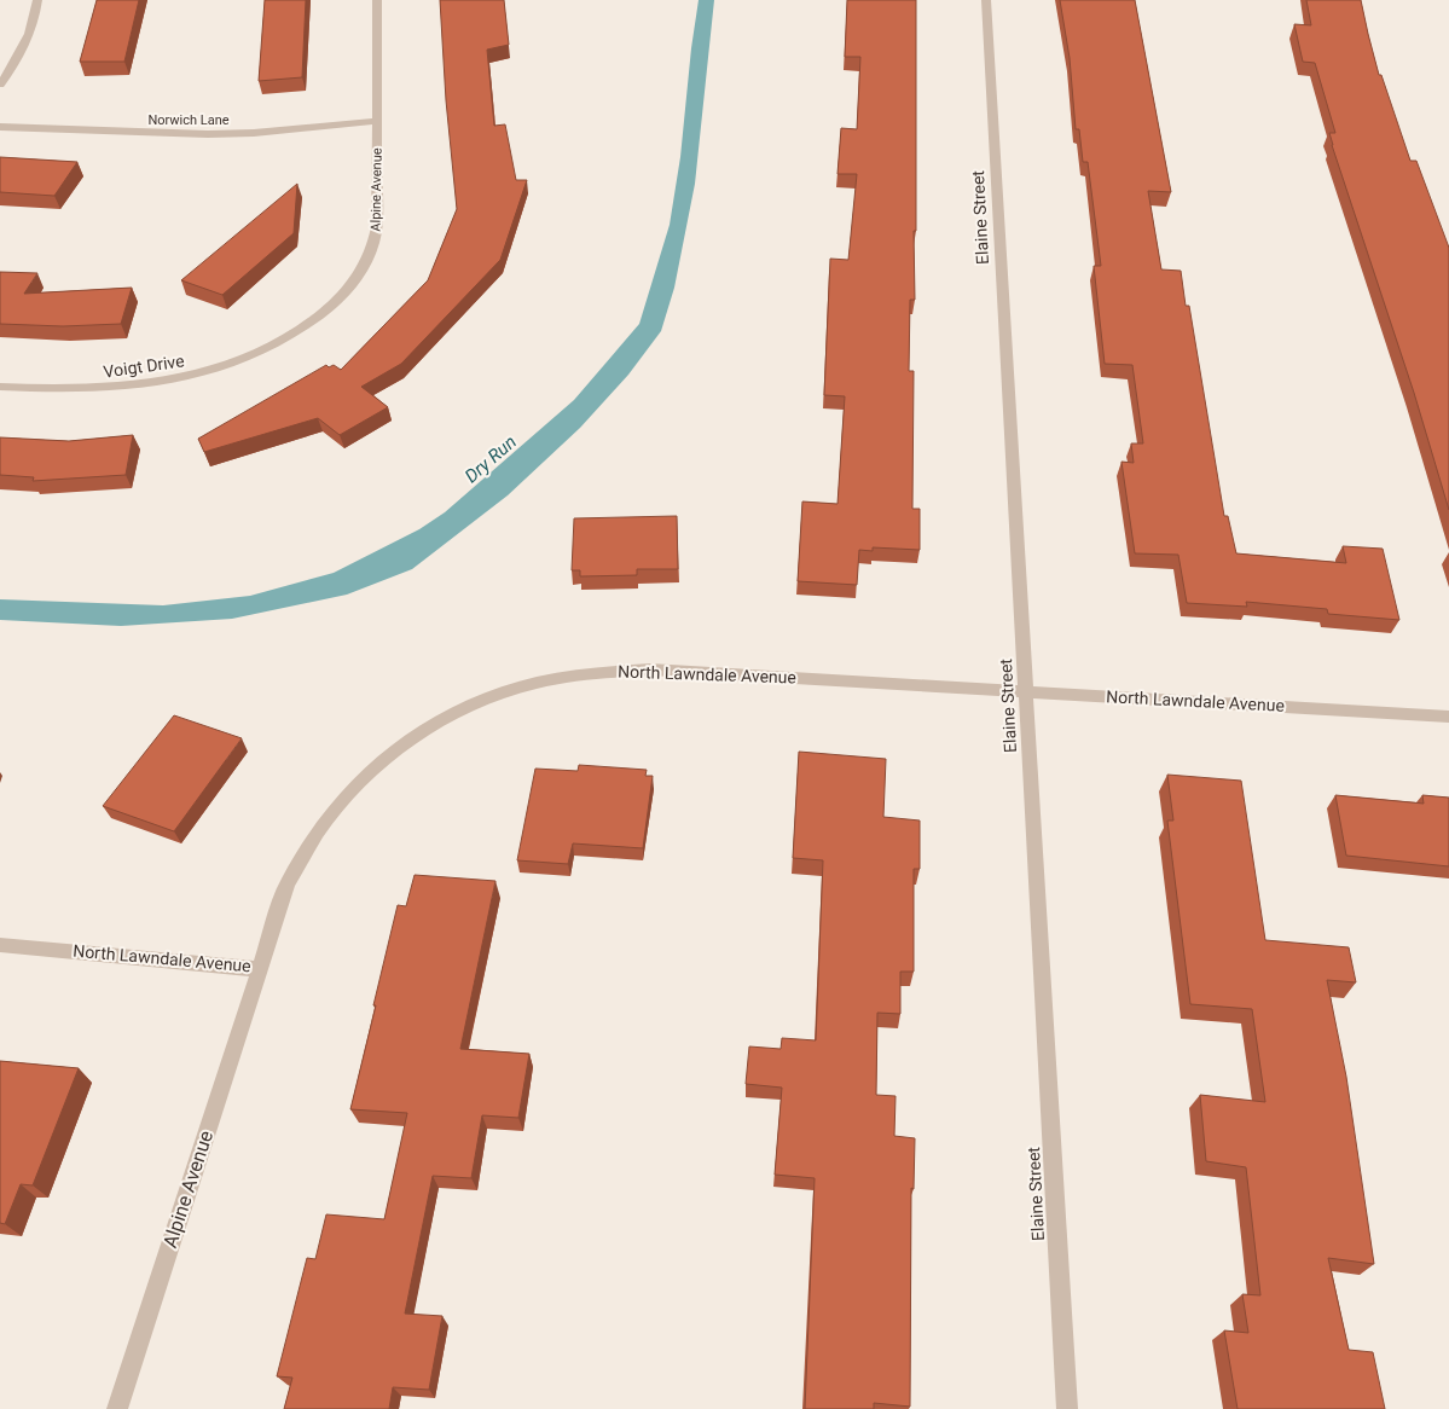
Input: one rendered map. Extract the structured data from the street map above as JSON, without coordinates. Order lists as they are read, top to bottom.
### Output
{
  "streets": {
    "street": [
      "Norwich Lane",
      "Alpine Avenue",
      "Elaine Street",
      "Voigt Drive",
      "North Lawndale Avenue"
    ]
  },
  "crossings": [
    ["Norwich Lane", "Alpine Avenue"],
    ["Alpine Avenue", "Voigt Drive"],
    ["Alpine Avenue", "North Lawndale Avenue"],
    ["Elaine Street", "North Lawndale Avenue"]
  ],
  "water": ["Dry Run"]
}
